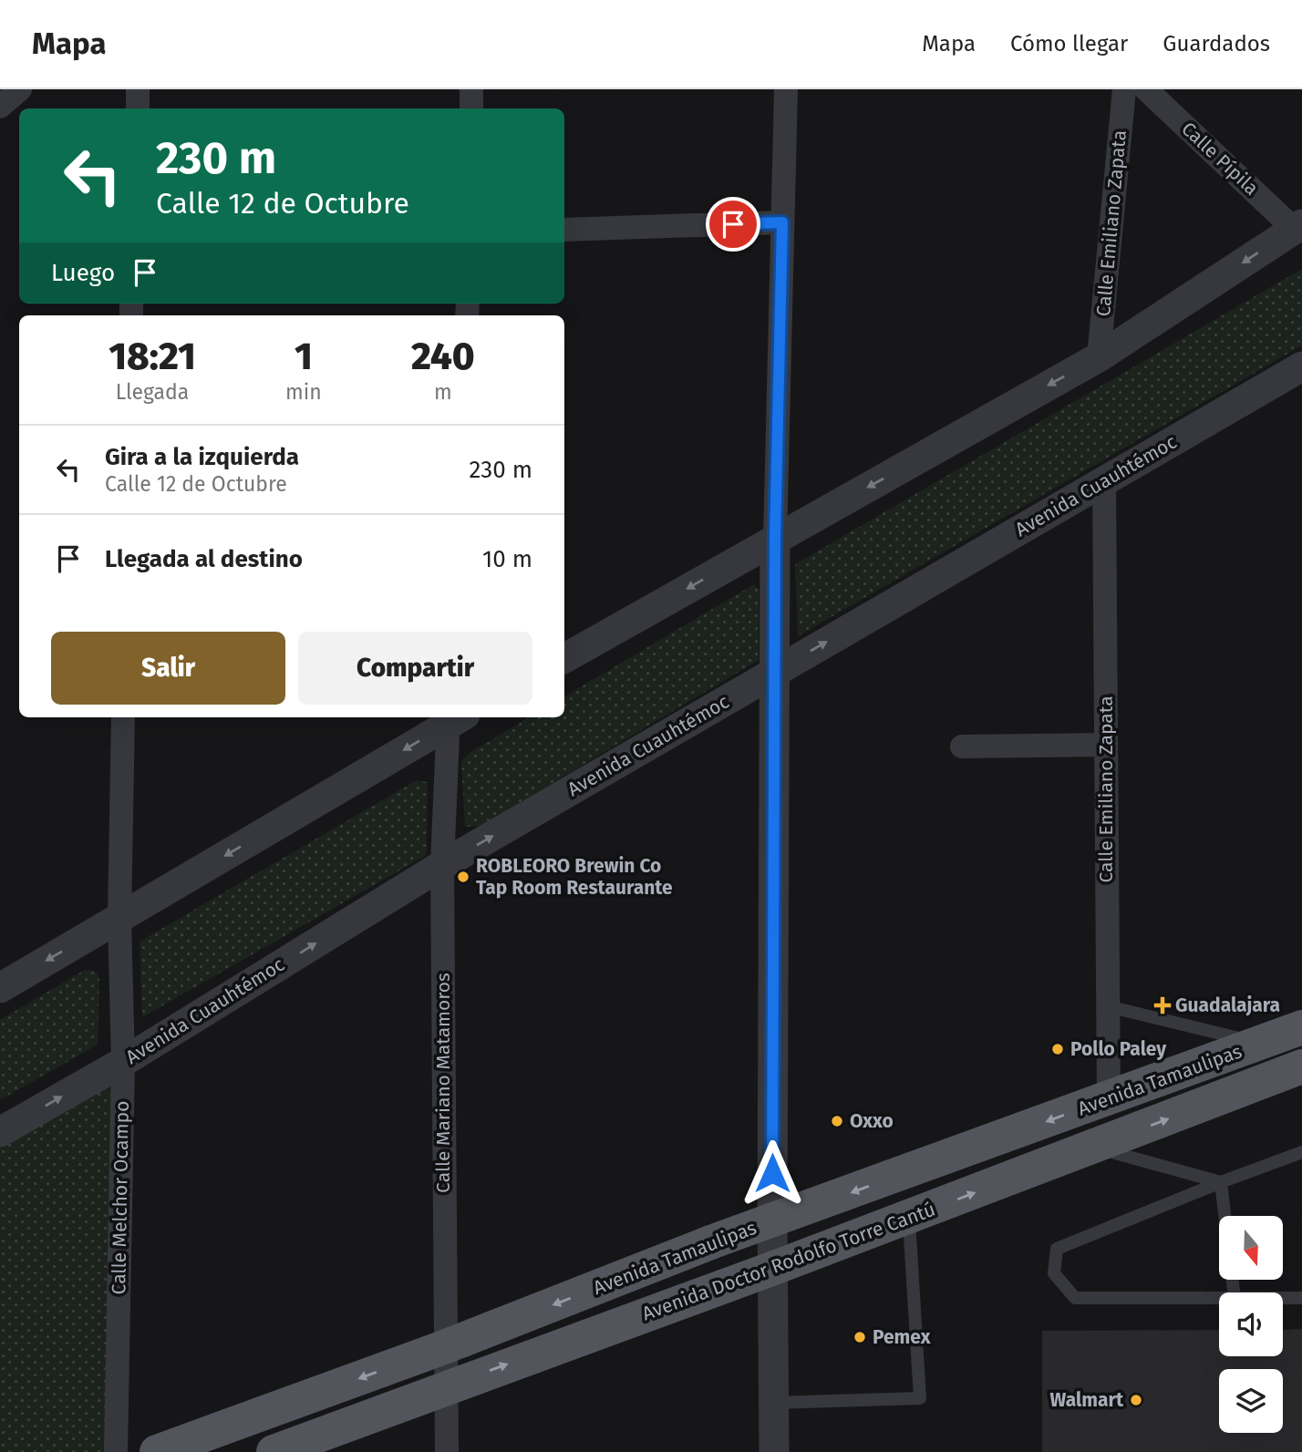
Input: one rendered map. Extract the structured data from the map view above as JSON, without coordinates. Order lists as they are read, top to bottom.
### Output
{
  "streets": {
    "main road": ["Avenida Tamaulipas", "Avenida Doctor Rodolfo Torre Cantú"],
    "street": [
      "Calle Pípila",
      "Calle Emiliano Zapata",
      "Avenida Cuauhtémoc",
      "Calle Mariano Matamoros",
      "Calle Melchor Ocampo"
    ]
  },
  "crossings": [
    ["Calle Emiliano Zapata", "Avenida Cuauhtémoc"],
    ["Calle Emiliano Zapata", "Avenida Tamaulipas"],
    ["Avenida Cuauhtémoc", "Calle Mariano Matamoros"],
    ["Avenida Cuauhtémoc", "Calle Melchor Ocampo"],
    ["Avenida Tamaulipas", "Calle Mariano Matamoros"],
    ["Calle Mariano Matamoros", "Avenida Doctor Rodolfo Torre Cantú"]
  ],
  "one_way": ["Avenida Tamaulipas", "Avenida Doctor Rodolfo Torre Cantú"],
  "places": {
    "other": [
      "ROBLEORO Brewin Co Tap Room Restaurante",
      "Pollo Paley",
      "Oxxo",
      "Pemex",
      "Walmart"
    ],
    "health": ["Guadalajara"]
  },
  "north": "bottom",
  "page": {
    "header": "Mapa",
    "nav": ["Mapa", "Cómo llegar", "Guardados"],
    "turn": ["230 m", "Calle 12 de Octubre"],
    "then": "Luego",
    "eta": [
      "18:21",
      "Llegada",
      "1",
      "min",
      "240",
      "m"
    ],
    "list": [
      {
        "name": "Gira a la izquierda",
        "note": "Calle 12 de Octubre",
        "value": "230 m"
      },
      {
        "name": "Llegada al destino",
        "value": "10 m"
      }
    ],
    "buttons": ["Salir", "Compartir"]
  }
}
